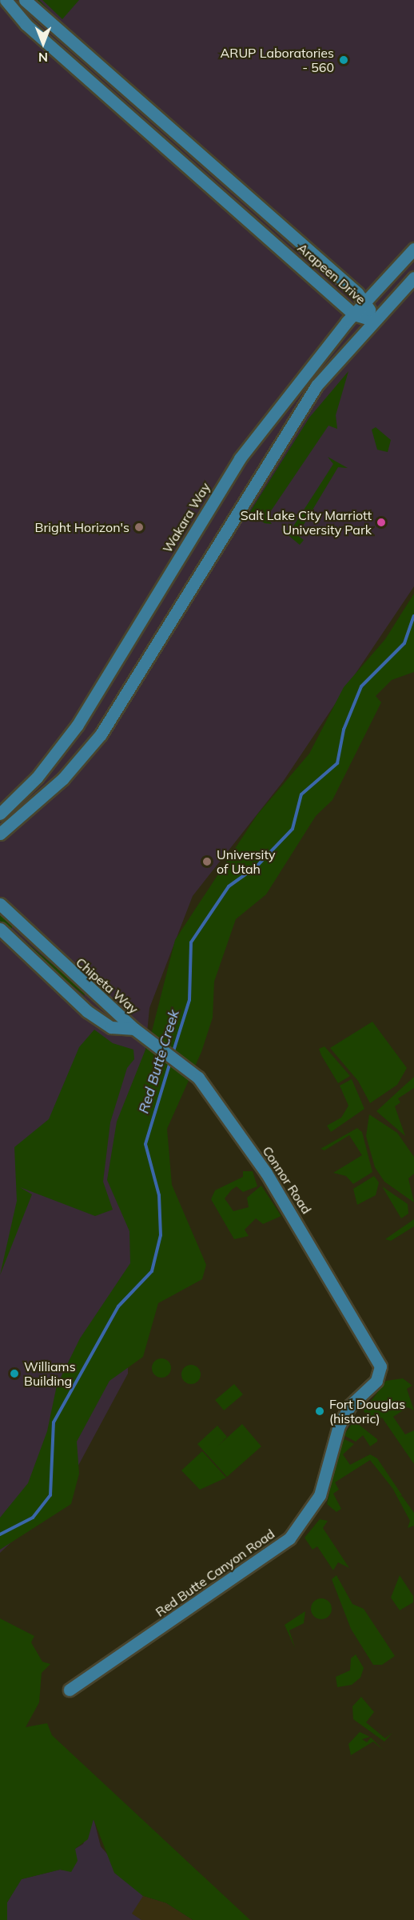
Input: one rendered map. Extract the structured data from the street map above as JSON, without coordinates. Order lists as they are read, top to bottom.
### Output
{
  "streets": {
    "street": [
      "Arapeen Drive",
      "Wakara Way",
      "Chipeta Way",
      "Connor Road",
      "Red Butte Canyon Road"
    ]
  },
  "crossings": [
    ["Arapeen Drive", "Wakara Way"],
    ["Chipeta Way", "Connor Road"],
    ["Connor Road", "Red Butte Canyon Road"]
  ],
  "water": ["Red Butte Creek"],
  "places": [
    "ARUP Laboratories - 560",
    "Salt Lake City Marriott University Park",
    "Bright Horizon's",
    "University of Utah",
    "Williams Building",
    "Fort Douglas (historic)"
  ],
  "north": "bottom"
}
